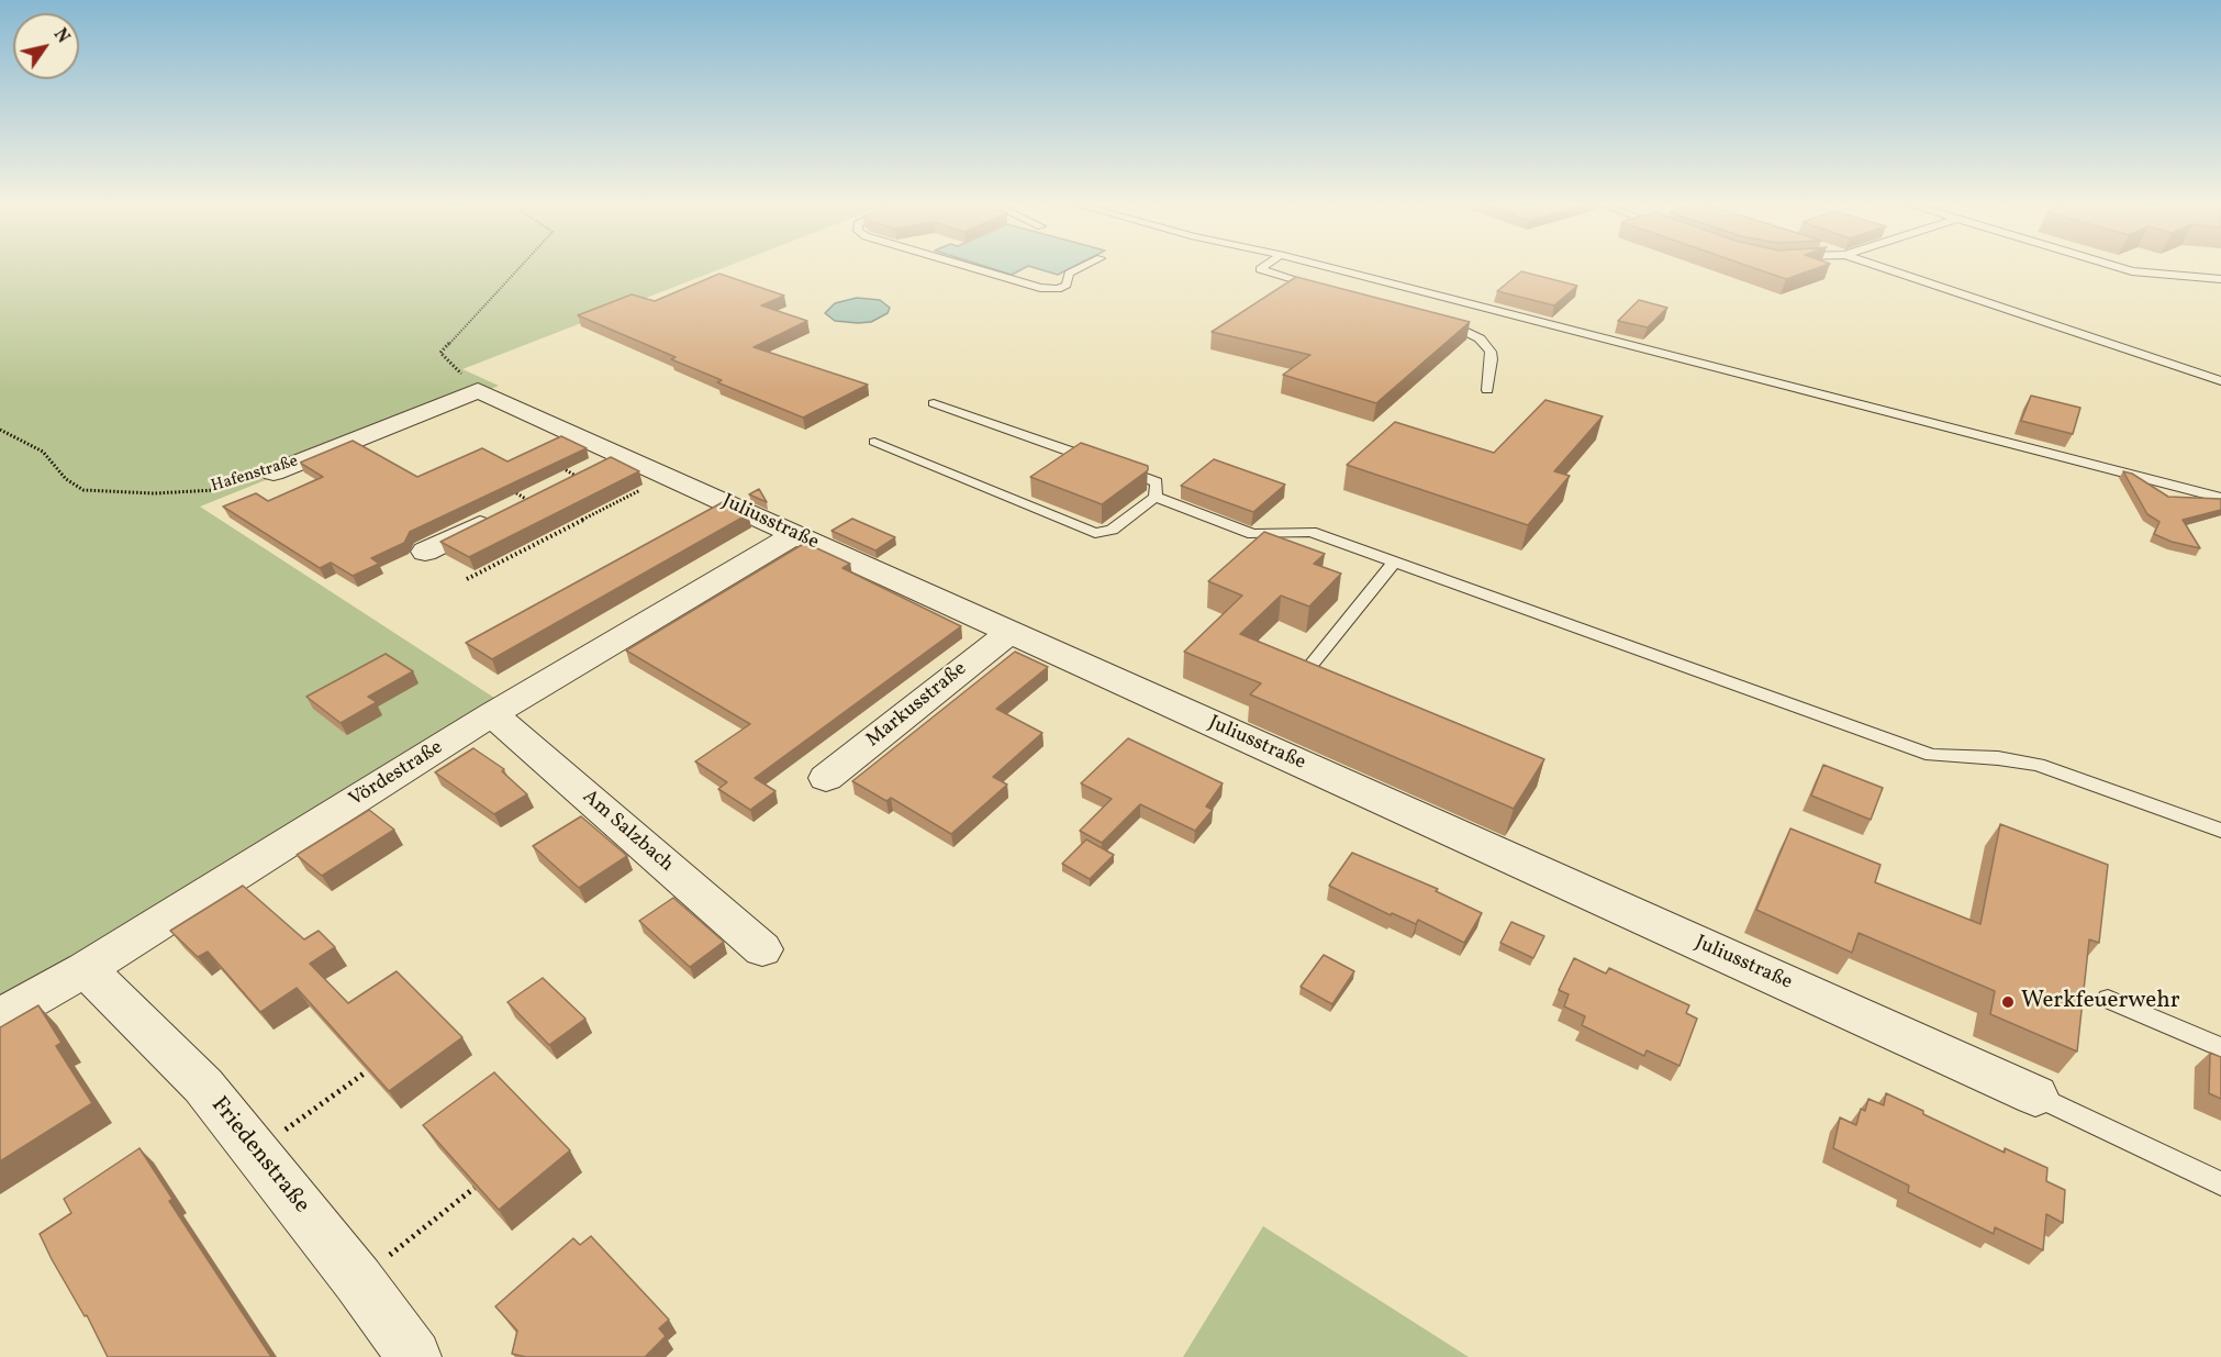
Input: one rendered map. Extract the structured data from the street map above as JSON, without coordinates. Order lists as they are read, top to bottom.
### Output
{
  "streets": {
    "street": [
      "Hafenstraße",
      "Juliusstraße",
      "Markusstraße",
      "Vördestraße",
      "Am Salzbach",
      "Friedenstraße"
    ]
  },
  "crossings": [
    ["Hafenstraße", "Juliusstraße"],
    ["Juliusstraße", "Markusstraße"],
    ["Juliusstraße", "Vördestraße"],
    ["Vördestraße", "Am Salzbach"],
    ["Vördestraße", "Friedenstraße"]
  ],
  "places": ["Werkfeuerwehr"],
  "north": "top right"
}
